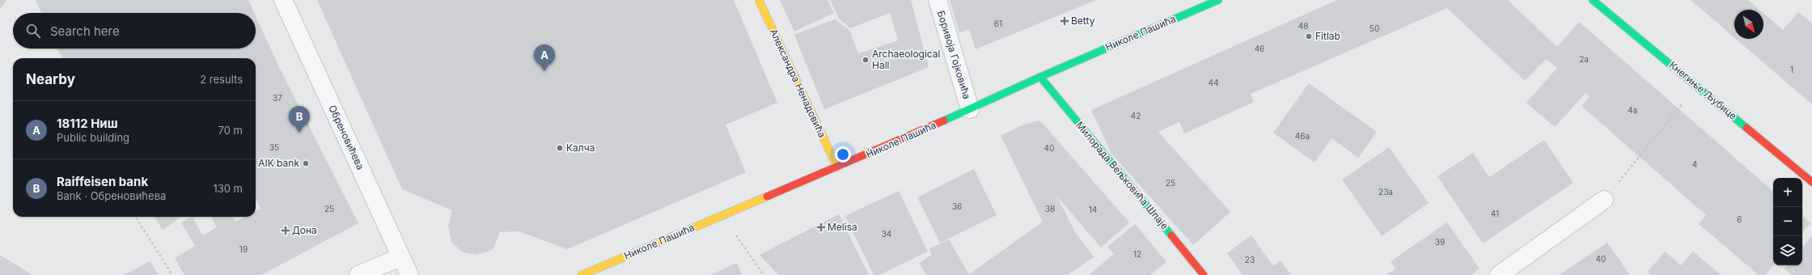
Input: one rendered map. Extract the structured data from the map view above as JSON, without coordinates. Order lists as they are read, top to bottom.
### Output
{
  "streets": {
    "street": [
      "Николе Пашића",
      "Боривоја Гојковића",
      "Александра Ненадовића",
      "Кнегиње Љубице",
      "Обреновићева",
      "Милорада Вељковића Шпаје"
    ]
  },
  "crossings": [
    ["Николе Пашића", "Боривоја Гојковића"],
    ["Николе Пашића", "Александра Ненадовића"],
    ["Николе Пашића", "Милорада Вељковића Шпаје"]
  ],
  "places": {
    "health": ["Betty", "Melisa", "Дона"],
    "other": [
      "Fitlab",
      "Archaeological Hall",
      "Калча",
      "AIK bank"
    ]
  },
  "house_numbers": [
    "61",
    "48",
    "50",
    "46",
    "2a",
    "1",
    "44",
    "37",
    "4a",
    "42",
    "46a",
    "35",
    "40",
    "4",
    "25",
    "23a",
    "36",
    "25",
    "38",
    "14",
    "41",
    "6",
    "34",
    "39",
    "19",
    "12",
    "40",
    "23"
  ],
  "north": "bottom right",
  "page": {
    "search": "Search here",
    "pins": ["A", "B"],
    "heading": ["Nearby", "2 results"],
    "list": [
      {
        "mark": "A",
        "name": "18112 Ниш",
        "note": "Public building",
        "value": "70 m"
      },
      {
        "mark": "B",
        "name": "Raiffeisen bank",
        "note": "Bank · Обреновићева",
        "value": "130 m"
      }
    ],
    "map_buttons": ["+", "−"]
  }
}
